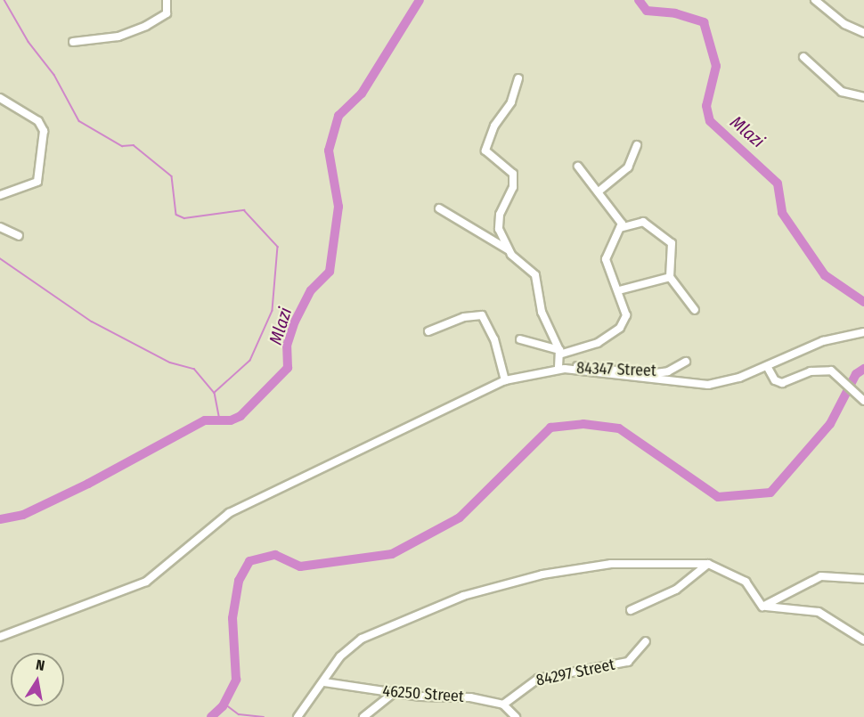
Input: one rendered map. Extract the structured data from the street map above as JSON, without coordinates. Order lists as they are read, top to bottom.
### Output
{
  "streets": {
    "street": ["84347 Street", "84297 Street", "46250 Street"]
  },
  "crossings": [
    ["84297 Street", "46250 Street"]
  ],
  "water": ["Mlazi"],
  "north": "top"
}
